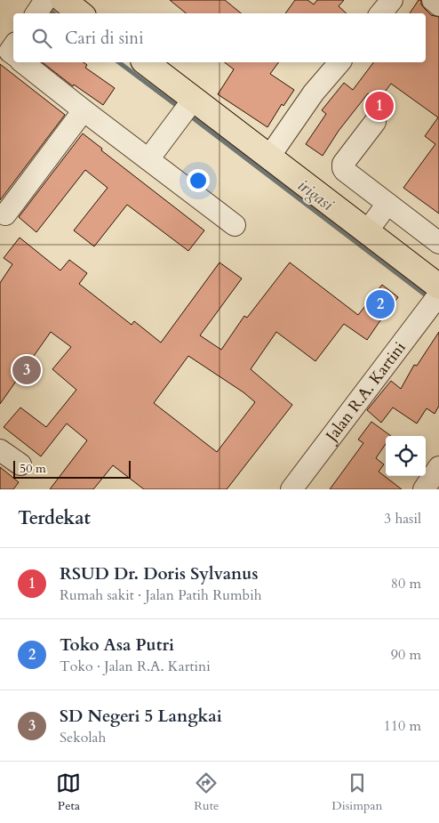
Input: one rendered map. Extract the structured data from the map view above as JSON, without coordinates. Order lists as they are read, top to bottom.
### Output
{
  "streets": {
    "street": ["Jalan R.A. Kartini"]
  },
  "water": ["irigasi"],
  "scale_bar": "50 m",
  "page": {
    "search": "Cari di sini",
    "pins": ["1", "2", "3"],
    "scale": "50 m",
    "heading": ["Terdekat", "3 hasil"],
    "list": [
      {
        "mark": "1",
        "name": "RSUD Dr. Doris Sylvanus",
        "note": "Rumah sakit · Jalan Patih Rumbih",
        "value": "80 m"
      },
      {
        "mark": "2",
        "name": "Toko Asa Putri",
        "note": "Toko · Jalan R.A. Kartini",
        "value": "90 m"
      },
      {
        "mark": "3",
        "name": "SD Negeri 5 Langkai",
        "note": "Sekolah",
        "value": "110 m"
      }
    ],
    "nav": ["Peta", "Rute", "Disimpan"]
  }
}
